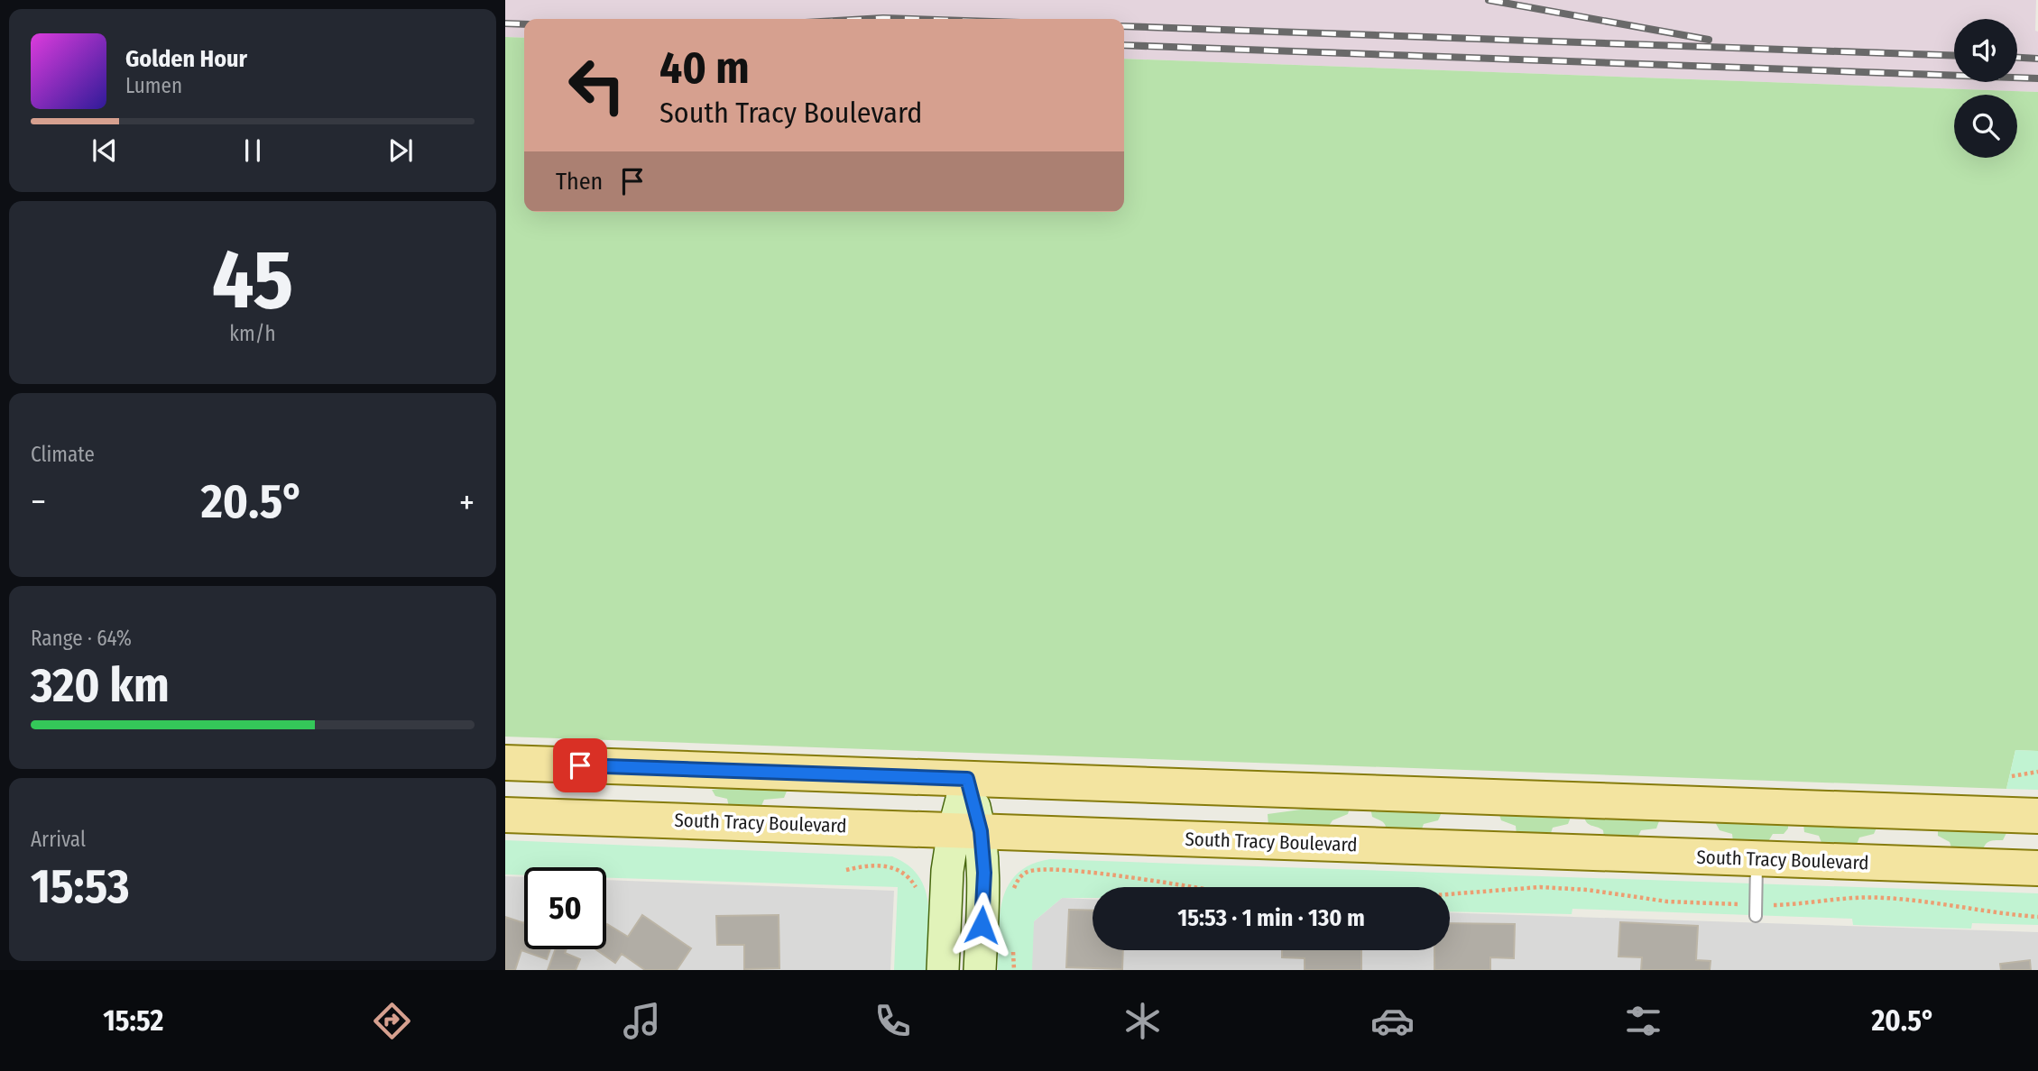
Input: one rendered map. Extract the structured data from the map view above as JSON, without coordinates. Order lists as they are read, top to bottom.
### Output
{
  "streets": {
    "main road": ["South Tracy Boulevard"]
  },
  "page": {
    "turn": ["40 m", "South Tracy Boulevard"],
    "song": ["Golden Hour", "Lumen"],
    "then": "Then",
    "tile": [
      ["45", "km/h"],
      "Climate",
      ["Range · 64%", "320 km"],
      ["Arrival", "15:53"]
    ],
    "heat": ["−", "20.5°", "+"],
    "limit": "50",
    "trip": "15:53 · 1 min · 130 m",
    "tabs": ["15:52", "20.5°"]
  }
}
